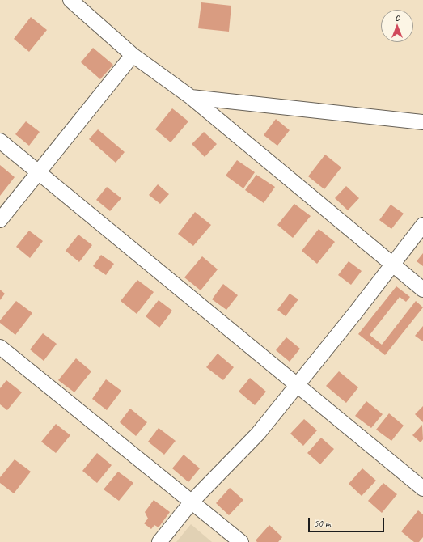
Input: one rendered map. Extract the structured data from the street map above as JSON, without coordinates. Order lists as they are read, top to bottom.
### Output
{
  "scale_bar": "50 m",
  "north": "top"
}
